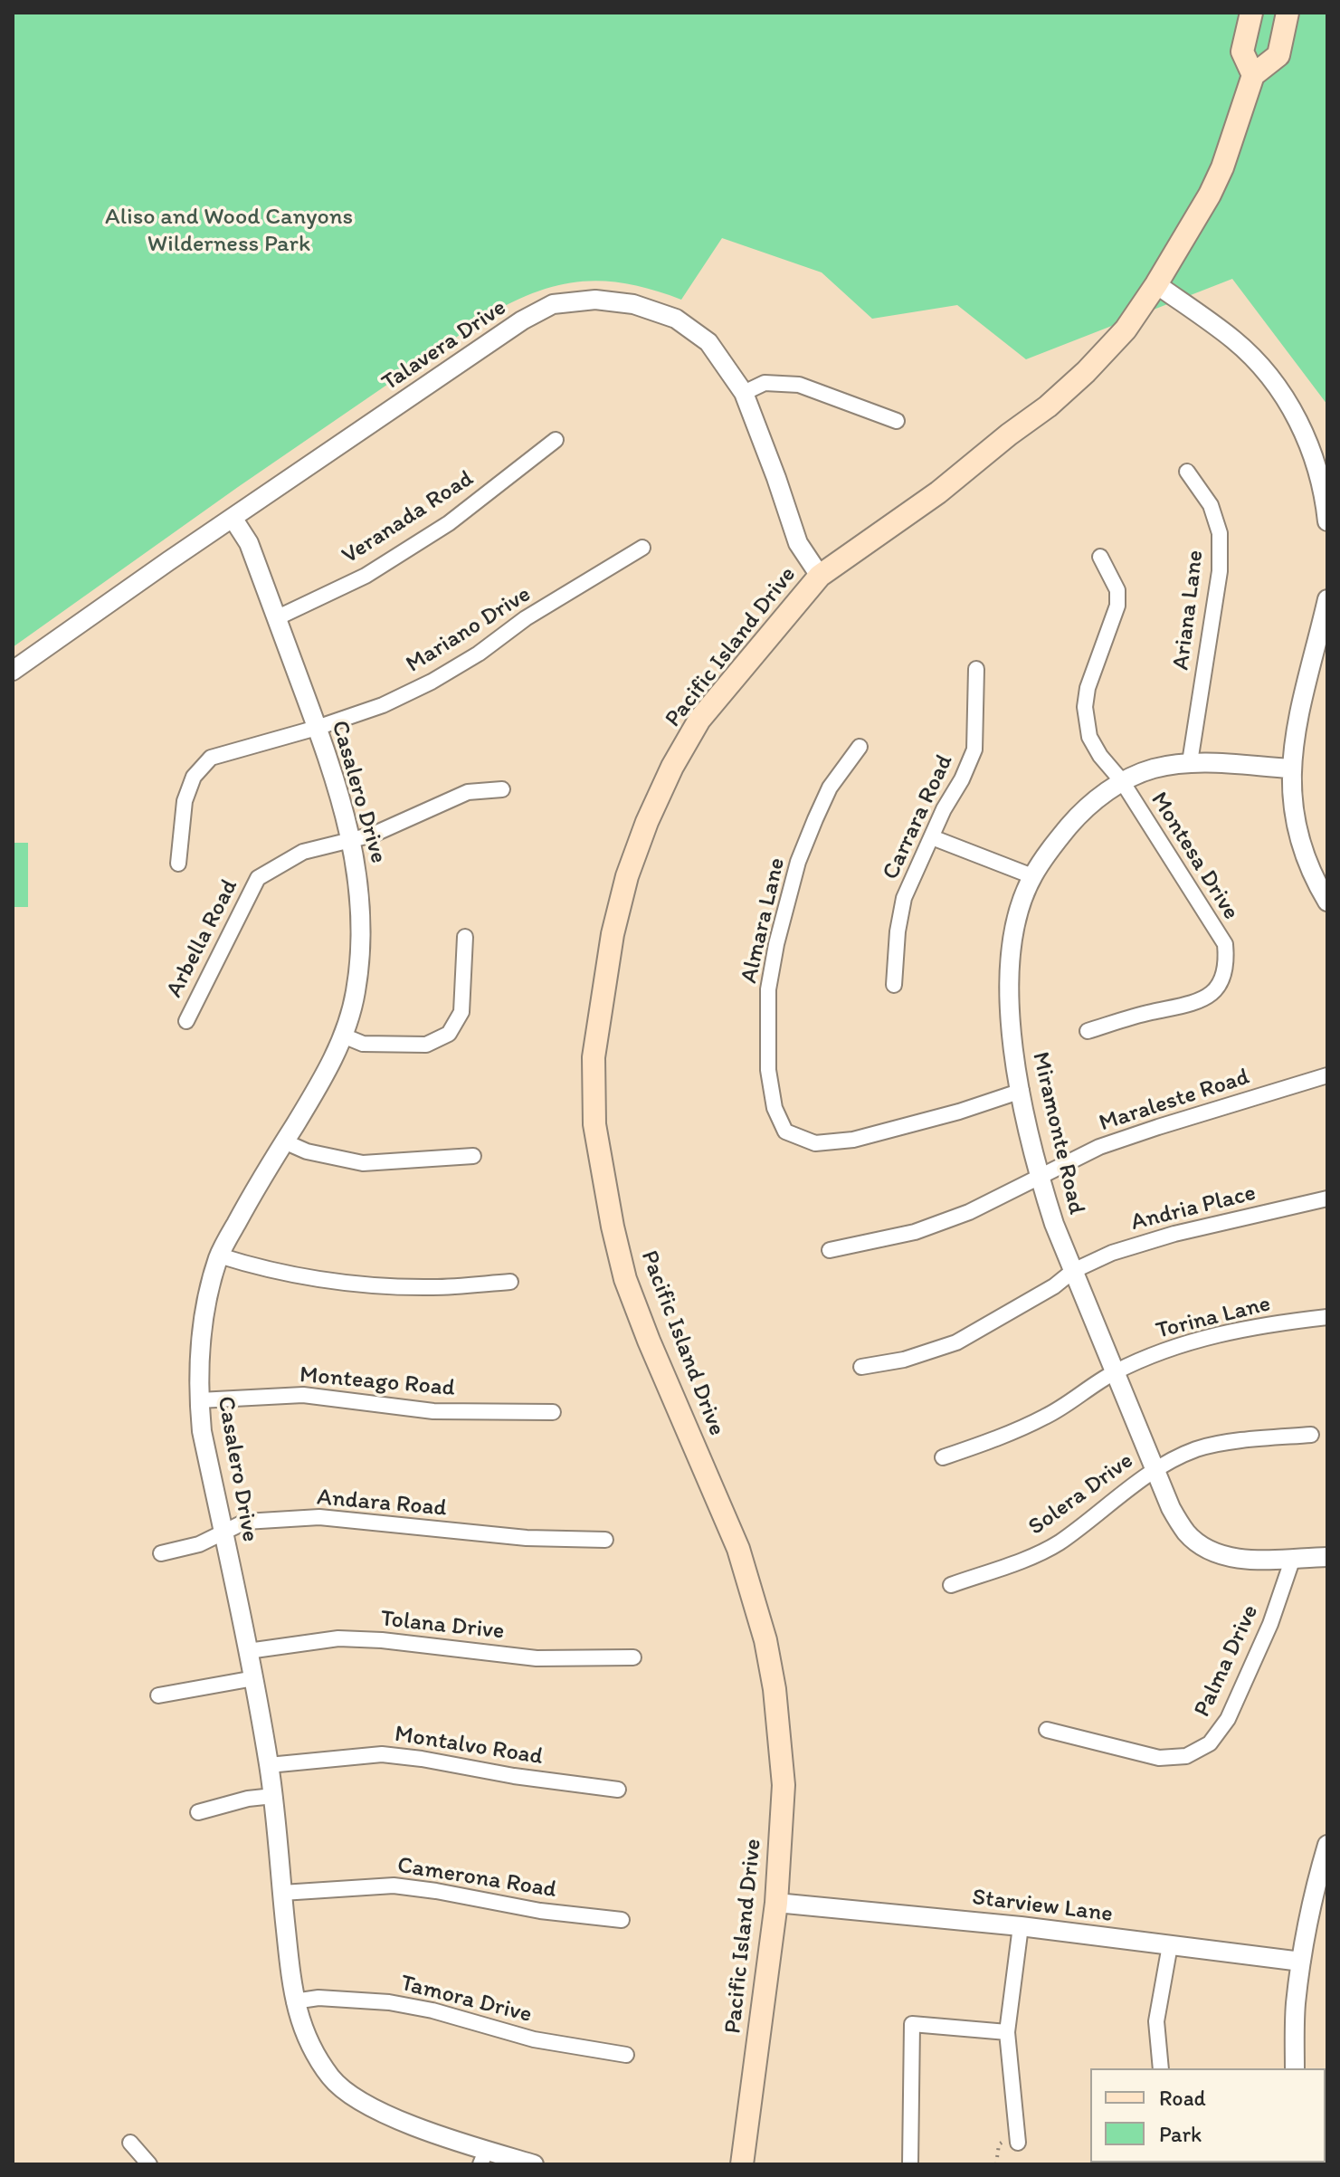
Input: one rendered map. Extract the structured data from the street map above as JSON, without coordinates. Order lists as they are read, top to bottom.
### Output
{
  "streets": {
    "main road": ["Pacific Island Drive"],
    "street": [
      "Talavera Drive",
      "Veranada Road",
      "Ariana Lane",
      "Mariano Drive",
      "Casalero Drive",
      "Carrara Road",
      "Montesa Drive",
      "Almara Lane",
      "Arbella Road",
      "Maraleste Road",
      "Miramonte Road",
      "Andria Place",
      "Torina Lane",
      "Monteago Road",
      "Solera Drive",
      "Andara Road",
      "Tolana Drive",
      "Palma Drive",
      "Montalvo Road",
      "Camerona Road",
      "Starview Lane",
      "Tamora Drive"
    ]
  },
  "crossings": [
    ["Talavera Drive", "Pacific Island Drive"],
    ["Talavera Drive", "Casalero Drive"],
    ["Veranada Road", "Casalero Drive"],
    ["Ariana Lane", "Miramonte Road"],
    ["Mariano Drive", "Casalero Drive"],
    ["Pacific Island Drive", "Starview Lane"],
    ["Casalero Drive", "Arbella Road"],
    ["Casalero Drive", "Monteago Road"],
    ["Casalero Drive", "Andara Road"],
    ["Casalero Drive", "Tolana Drive"],
    ["Casalero Drive", "Montalvo Road"],
    ["Casalero Drive", "Camerona Road"],
    ["Casalero Drive", "Tamora Drive"],
    ["Montesa Drive", "Miramonte Road"],
    ["Almara Lane", "Miramonte Road"],
    ["Maraleste Road", "Miramonte Road"],
    ["Miramonte Road", "Andria Place"],
    ["Miramonte Road", "Torina Lane"],
    ["Miramonte Road", "Solera Drive"],
    ["Miramonte Road", "Palma Drive"]
  ],
  "parks": ["Aliso and Wood Canyons Wilderness Park"],
  "legend": ["Road", "Park"]
}
